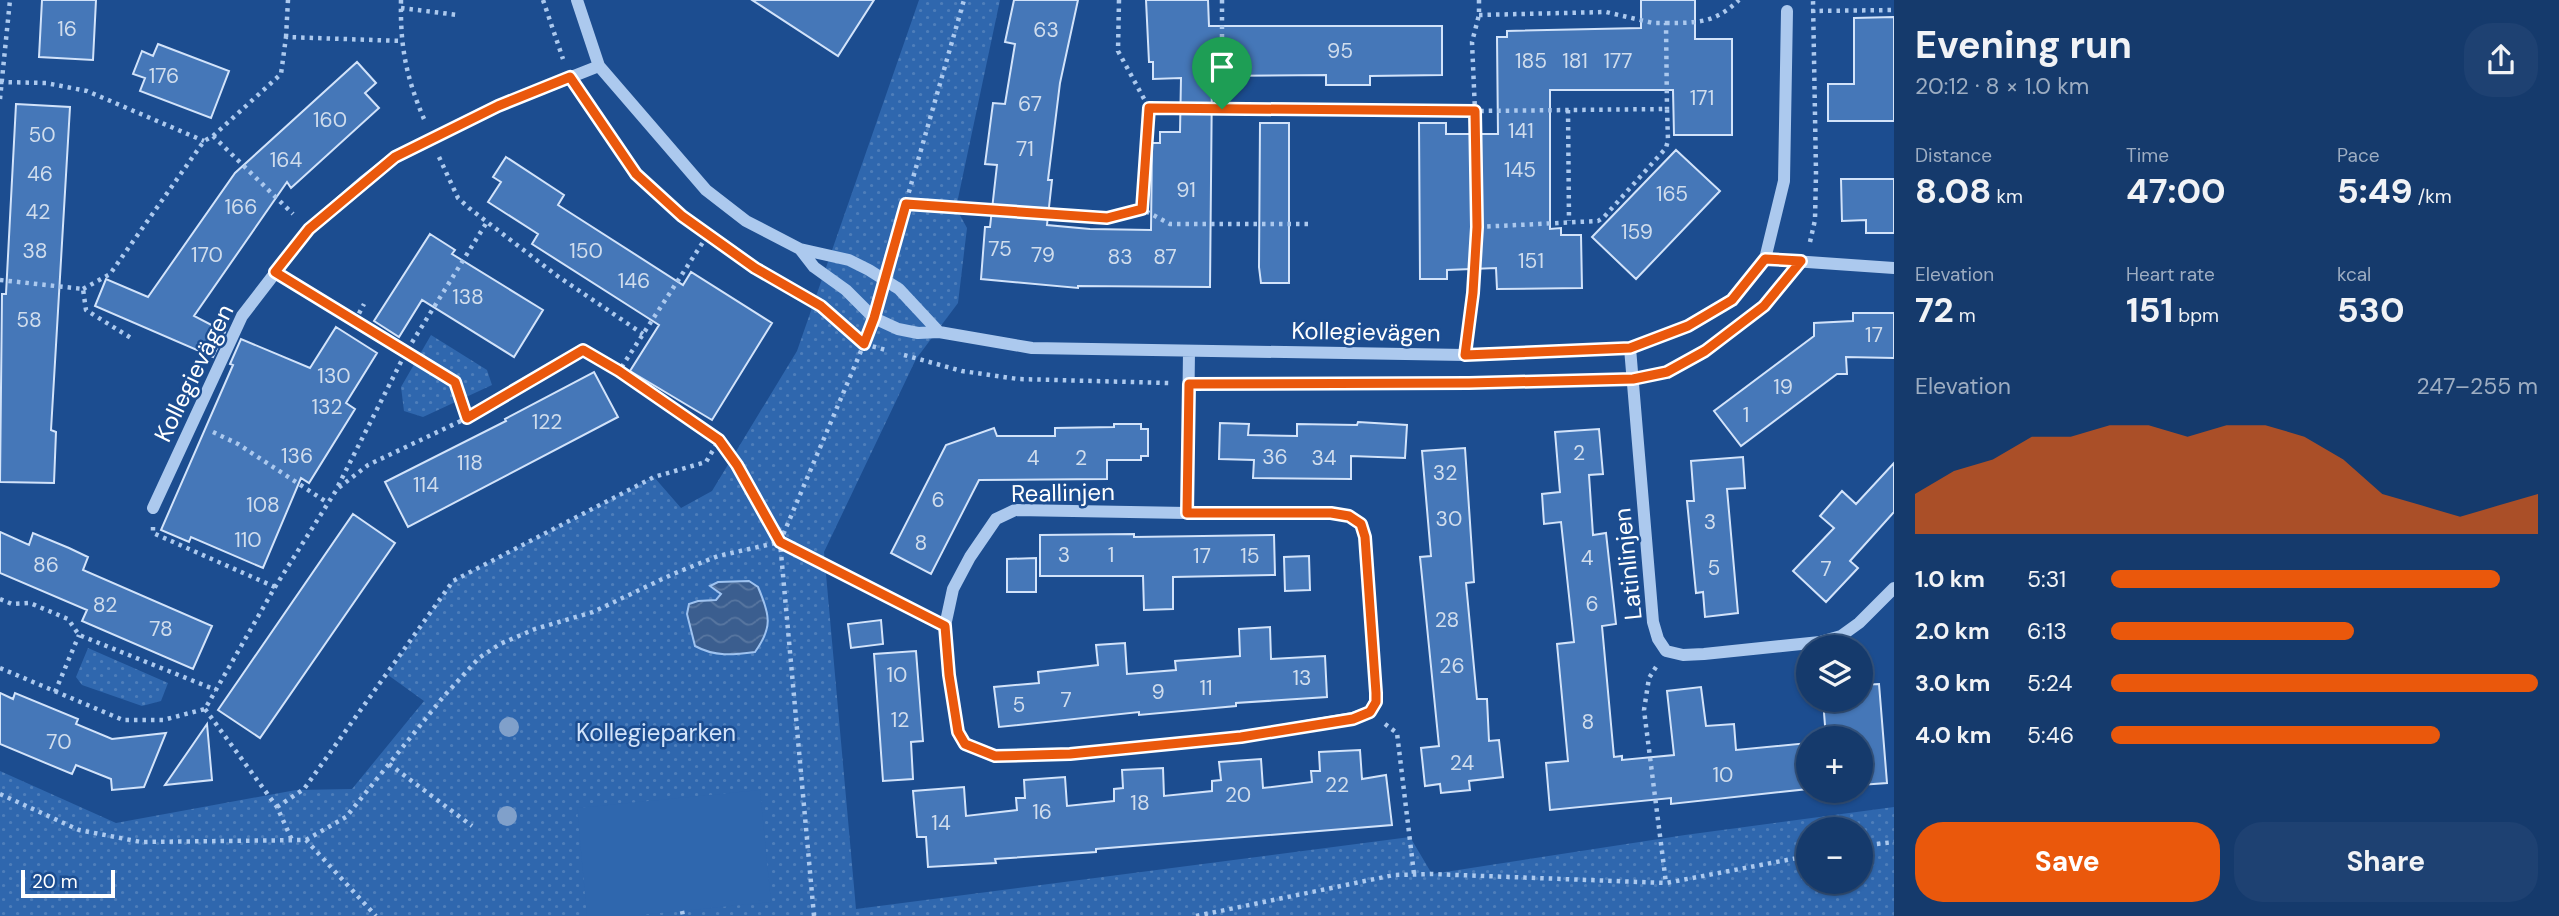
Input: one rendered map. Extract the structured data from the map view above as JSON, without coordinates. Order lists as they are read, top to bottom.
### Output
{
  "streets": {
    "street": ["Kollegievägen", "Reallinjen", "Latinlinjen"]
  },
  "crossings": [
    ["Kollegievägen", "Latinlinjen"]
  ],
  "parks": ["Kollegieparken"],
  "house_numbers": [
    "16",
    "63",
    "95",
    "185",
    "181",
    "177",
    "176",
    "171",
    "67",
    "160",
    "141",
    "50",
    "71",
    "164",
    "145",
    "46",
    "91",
    "165",
    "166",
    "42",
    "159",
    "75",
    "38",
    "150",
    "170",
    "79",
    "83",
    "87",
    "151",
    "146",
    "138",
    "58",
    "17",
    "130",
    "19",
    "132",
    "1",
    "122",
    "2",
    "136",
    "36",
    "4",
    "2",
    "34",
    "118",
    "32",
    "114",
    "6",
    "108",
    "30",
    "3",
    "110",
    "8",
    "3",
    "1",
    "17",
    "15",
    "4",
    "86",
    "5",
    "7",
    "6",
    "82",
    "28",
    "78",
    "26",
    "10",
    "13",
    "11",
    "9",
    "7",
    "5",
    "12",
    "8",
    "70",
    "24",
    "10",
    "22",
    "20",
    "18",
    "16",
    "14"
  ],
  "scale_bar": "20 m",
  "page": {
    "heading": ["Evening run", "20:12 · 8 × 1.0 km"],
    "stats": [
      ["Distance", "8.08 km"],
      ["Time", "47:00"],
      ["Pace", "5:49 /km"],
      ["Elevation", "72 m"],
      ["Heart rate", "151 bpm"],
      ["kcal", "530"]
    ],
    "chart": ["Elevation", "247–255 m"],
    "list": [
      {
        "name": "1.0 km",
        "note": "5:31"
      },
      {
        "name": "2.0 km",
        "note": "6:13"
      },
      {
        "name": "3.0 km",
        "note": "5:24"
      },
      {
        "name": "4.0 km",
        "note": "5:46"
      }
    ],
    "map_buttons": ["+", "−"],
    "buttons": ["Save", "Share"],
    "scale": "20 m"
  }
}
